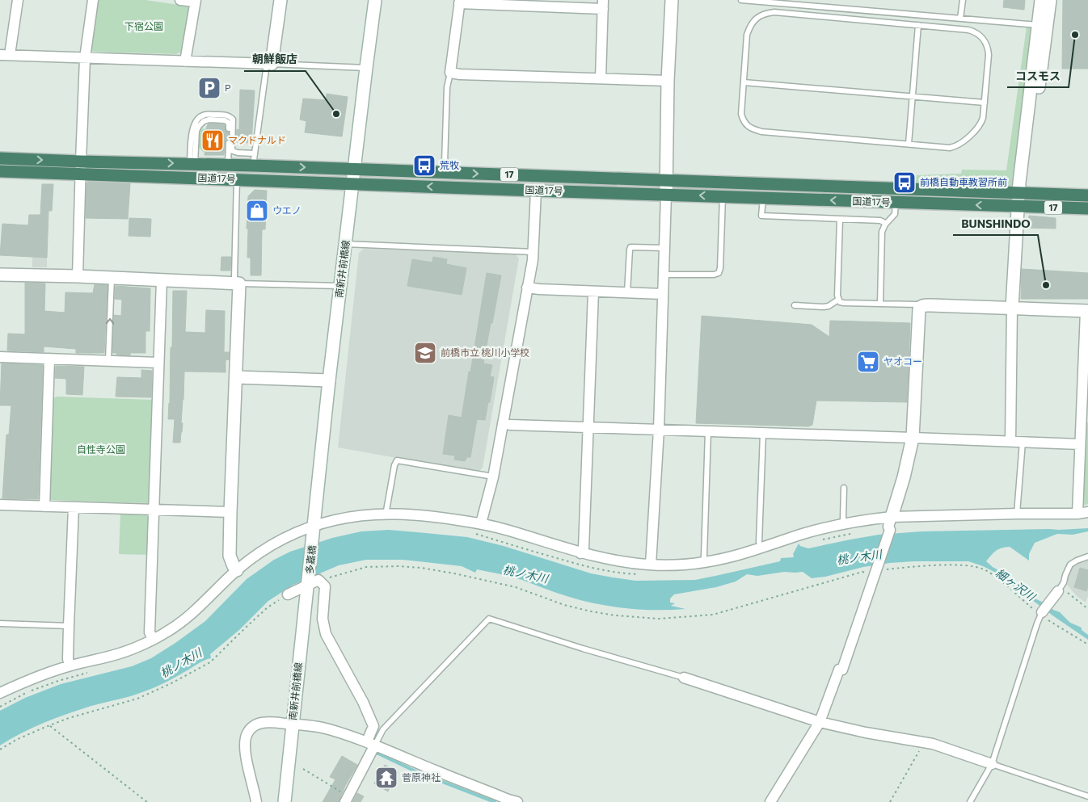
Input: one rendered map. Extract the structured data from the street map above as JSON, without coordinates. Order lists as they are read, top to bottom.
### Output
{
  "streets": {
    "highway": ["17", "国道17号"],
    "street": ["南新井前橋線", "多嘉橋"]
  },
  "crossings": [
    ["国道17号", "南新井前橋線"],
    ["南新井前橋線", "多嘉橋"]
  ],
  "water": ["桃ノ木川", "細ヶ沢川"],
  "parks": ["下宿公園", "自性寺公園"],
  "places": {
    "other": ["コスモス", "朝鮮飯店", "BUNSHINDO"],
    "parking": ["P"],
    "restaurant": ["マクドナルド"],
    "bus stop": ["荒牧", "前橋自動車教習所前"],
    "shop": ["ウエノ"],
    "school or university": ["前橋市立 桃川小学校"],
    "supermarket": ["ヤオコー"],
    "temple": ["菅原神社"]
  }
}
